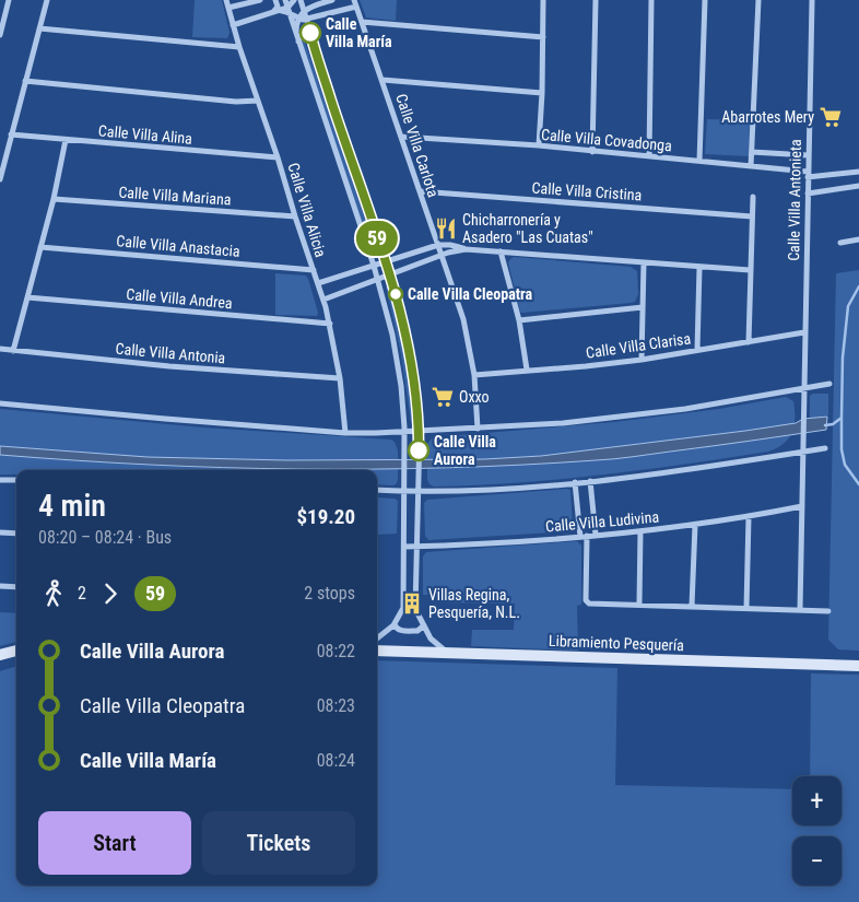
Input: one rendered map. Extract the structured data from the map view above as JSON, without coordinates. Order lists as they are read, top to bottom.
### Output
{
  "streets": {
    "main road": ["Libramiento Pesquería"],
    "street": [
      "Calle Villa Alina",
      "Calle Villa Covadonga",
      "Calle Villa Carlota",
      "Calle Villa Cristina",
      "Calle Villa Mariana",
      "Calle Villa Antonieta",
      "Calle Villa Alicia",
      "Calle Villa Anastacia",
      "Calle Villa Andrea",
      "Calle Villa Clarisa",
      "Calle Villa Antonia",
      "Calle Villa Ludivina"
    ]
  },
  "crossings": [
    ["Calle Villa Alina", "Calle Villa Alicia"],
    ["Calle Villa Covadonga", "Calle Villa Carlota"],
    ["Calle Villa Covadonga", "Calle Villa Antonieta"],
    ["Calle Villa Carlota", "Calle Villa Cristina"],
    ["Calle Villa Carlota", "Calle Villa Clarisa"],
    ["Calle Villa Mariana", "Calle Villa Alicia"],
    ["Calle Villa Antonieta", "Calle Villa Clarisa"],
    ["Calle Villa Alicia", "Calle Villa Anastacia"],
    ["Calle Villa Alicia", "Calle Villa Andrea"],
    ["Calle Villa Alicia", "Calle Villa Antonia"]
  ],
  "places": {
    "other": ["Calle Villa María", "Calle Villa Cleopatra", "Calle Villa Aurora"],
    "supermarket": ["Abarrotes Mery", "Oxxo"],
    "restaurant": ["Chicharronería y Asadero \"Las Cuatas\""],
    "building": ["Villas Regina, Pesquería, N.L."]
  },
  "lines": ["bus line 59"],
  "page": {
    "on_map": "59",
    "heading": ["4 min", "08:20 – 08:24 · Bus", "$19.20"],
    "legs": ["2", "59", "2 stops"],
    "list": [
      {
        "name": "Calle Villa Aurora",
        "value": "08:22"
      },
      {
        "name": "Calle Villa Cleopatra",
        "value": "08:23"
      },
      {
        "name": "Calle Villa María",
        "value": "08:24"
      }
    ],
    "map_buttons": ["+", "−"],
    "buttons": ["Start", "Tickets"]
  }
}
